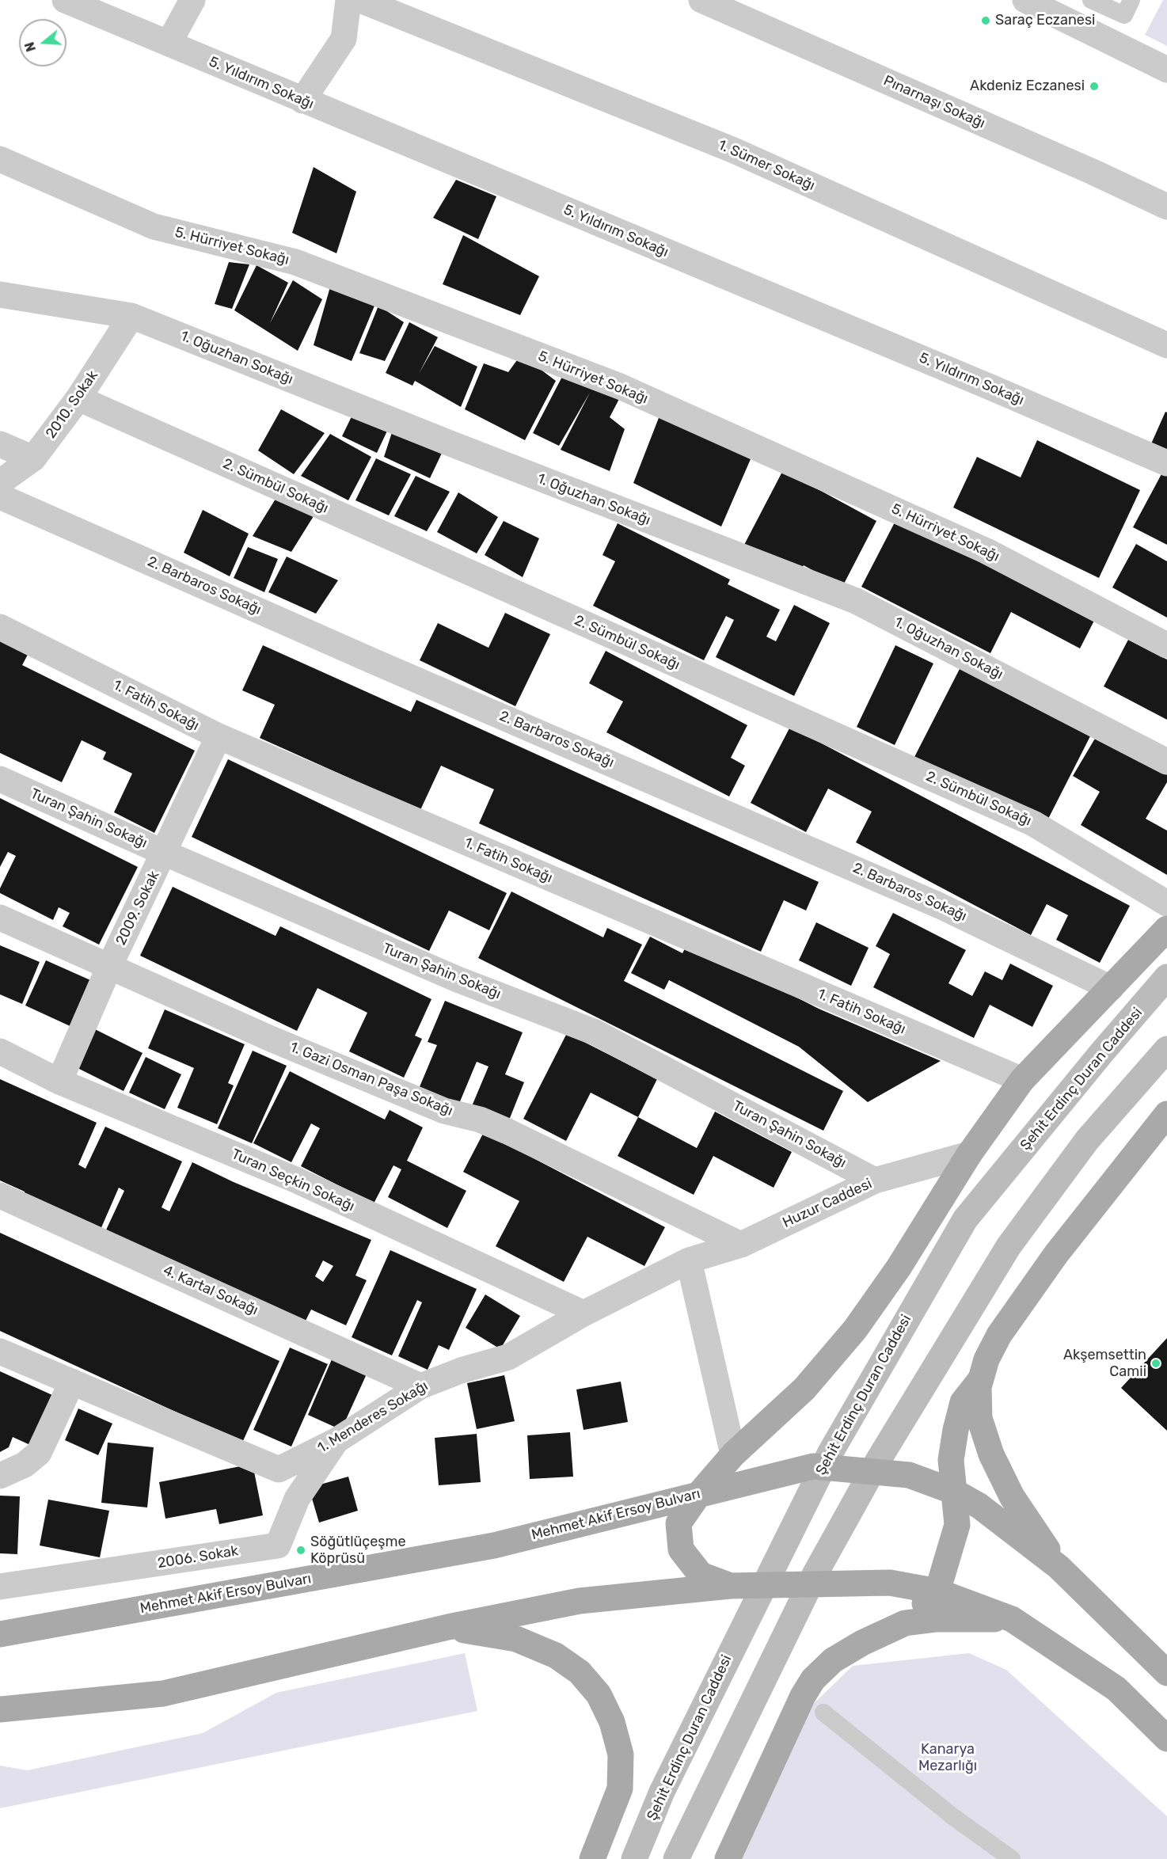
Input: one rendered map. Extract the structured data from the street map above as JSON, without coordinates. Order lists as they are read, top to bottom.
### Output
{
  "streets": {
    "main road": ["Şehit Erdinç Duran Caddesi", "Mehmet Akif Ersoy Bulvarı"],
    "street": [
      "5. Yıldırım Sokağı",
      "Pınarnaşı Sokağı",
      "1. Sümer Sokağı",
      "5. Hürriyet Sokağı",
      "1. Oğuzhan Sokağı",
      "2010. Sokak",
      "2. Sümbül Sokağı",
      "2. Barbaros Sokağı",
      "1. Fatih Sokağı",
      "Turan Şahin Sokağı",
      "2009. Sokak",
      "1. Gazi Osman Paşa Sokağı",
      "Turan Seçkin Sokağı",
      "Huzur Caddesi",
      "4. Kartal Sokağı",
      "1. Menderes Sokağı",
      "2006. Sokak"
    ]
  },
  "crossings": [
    ["1. Oğuzhan Sokağı", "2010. Sokak"],
    ["2010. Sokak", "2. Sümbül Sokağı"],
    ["1. Fatih Sokağı", "2009. Sokak"],
    ["Turan Şahin Sokağı", "2009. Sokak"],
    ["Turan Şahin Sokağı", "Huzur Caddesi"],
    ["2009. Sokak", "1. Gazi Osman Paşa Sokağı"],
    ["2009. Sokak", "Turan Seçkin Sokağı"],
    ["1. Gazi Osman Paşa Sokağı", "Huzur Caddesi"],
    ["Turan Seçkin Sokağı", "1. Menderes Sokağı"],
    ["Huzur Caddesi", "1. Menderes Sokağı"],
    ["4. Kartal Sokağı", "1. Menderes Sokağı"],
    ["1. Menderes Sokağı", "2006. Sokak"]
  ],
  "parks": ["Kanarya Mezarlığı"],
  "places": [
    "Saraç Eczanesi",
    "Akdeniz Eczanesi",
    "Akşemsettin Camii",
    "Söğütlüçeşme Köprüsü"
  ],
  "north": "left"
}
